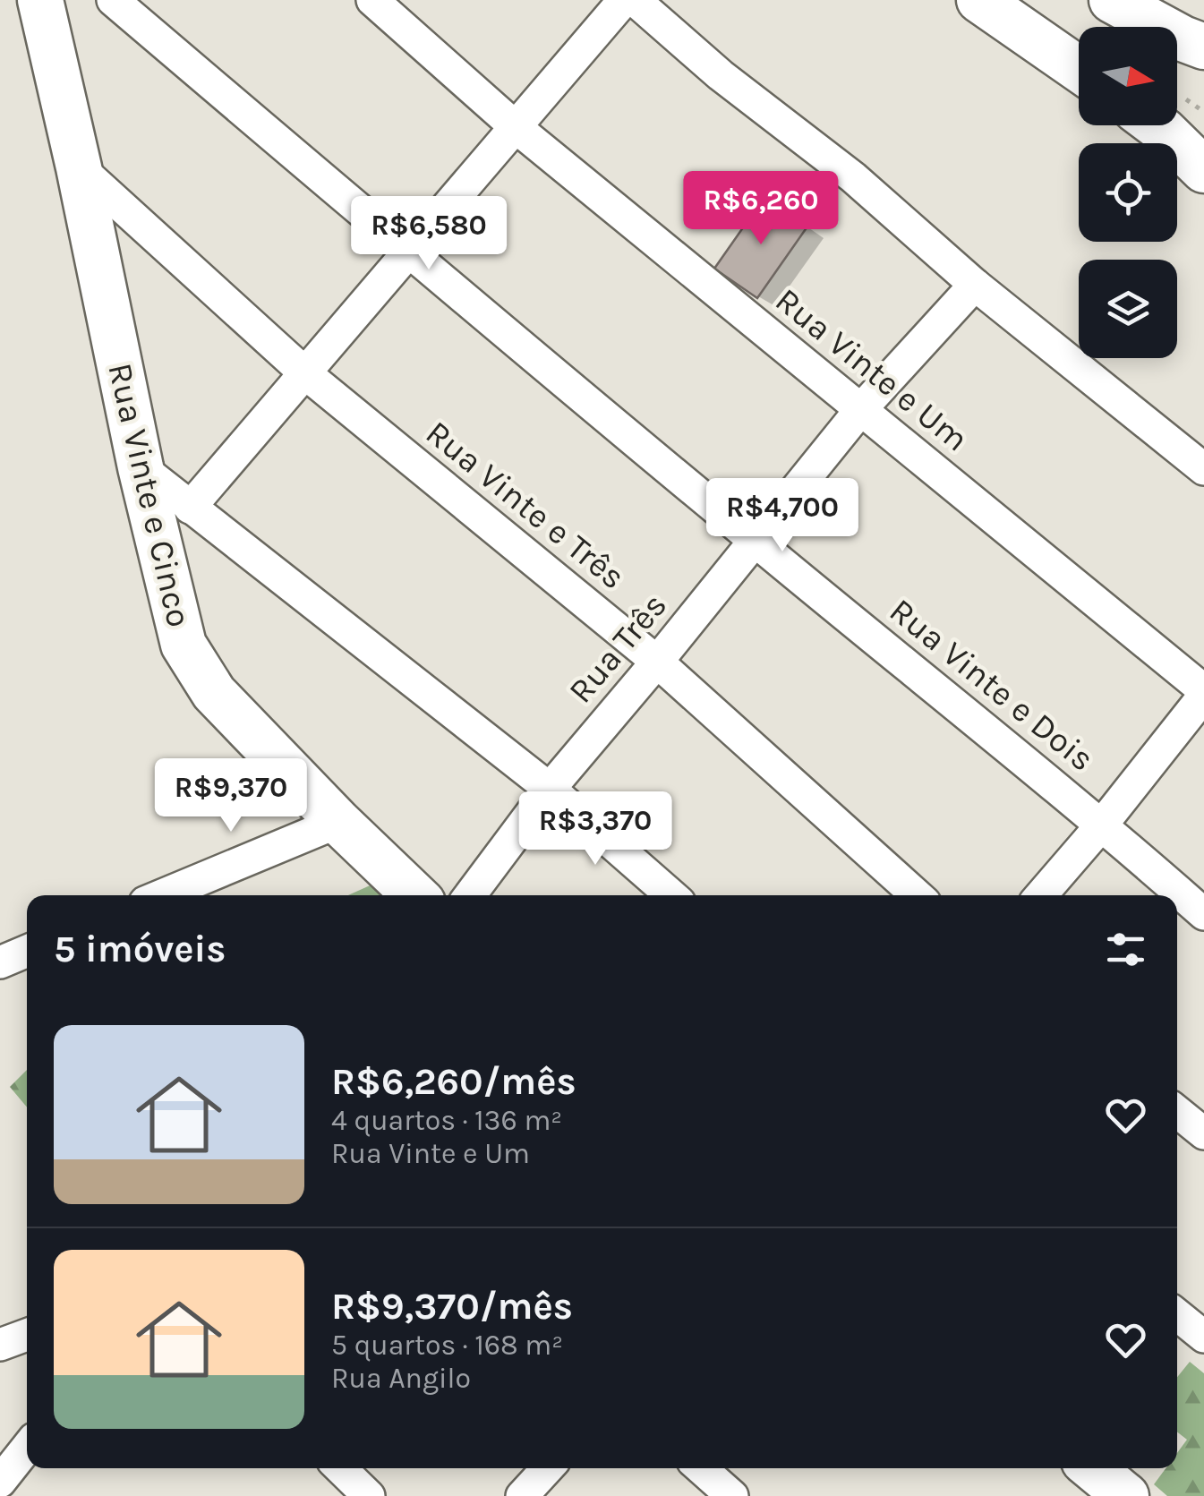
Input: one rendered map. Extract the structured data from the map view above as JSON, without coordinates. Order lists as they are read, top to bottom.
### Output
{
  "streets": {
    "street": [
      "Rua Vinte e Um",
      "Rua Vinte e Cinco",
      "Rua Vinte e Três",
      "Rua Três",
      "Rua Vinte e Dois"
    ]
  },
  "crossings": [
    ["Rua Vinte e Um", "Rua Três"],
    ["Rua Vinte e Cinco", "Rua Vinte e Três"],
    ["Rua Vinte e Três", "Rua Três"],
    ["Rua Três", "Rua Vinte e Dois"]
  ],
  "north": "right",
  "page": {
    "price": [
      "R$6,260",
      "R$6,580",
      "R$4,700",
      "R$9,370",
      "R$3,370"
    ],
    "heading": "5 imóveis",
    "list": [
      {
        "name": "R$6,260/mês",
        "note": "4 quartos · 136 m² · Rua Vinte e Um"
      },
      {
        "name": "R$9,370/mês",
        "note": "5 quartos · 168 m² · Rua Angilo"
      }
    ]
  }
}
